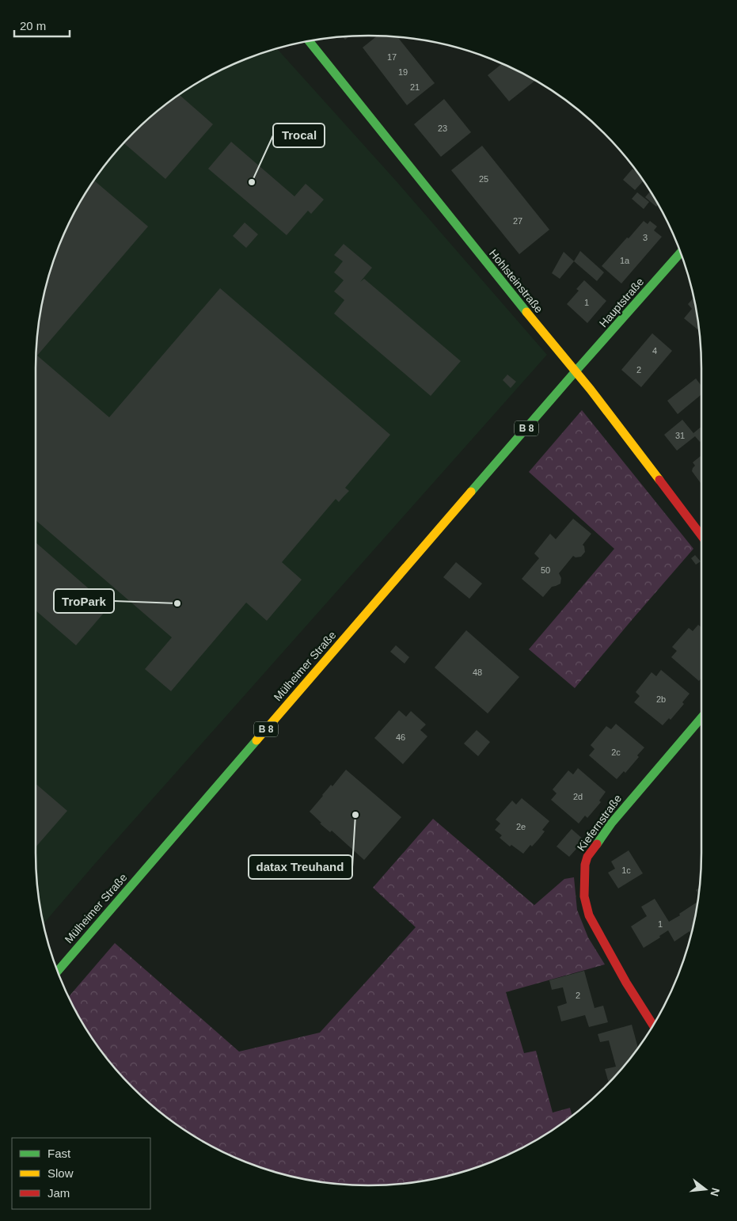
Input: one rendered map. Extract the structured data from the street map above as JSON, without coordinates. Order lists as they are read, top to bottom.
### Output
{
  "streets": {
    "street": [
      "Hohlsteinstraße",
      "Hauptstraße",
      "B 8",
      "Mülheimer Straße",
      "Kiefernstraße"
    ]
  },
  "crossings": [
    ["Hohlsteinstraße", "Hauptstraße"],
    ["Hohlsteinstraße", "Mülheimer Straße"],
    ["Hauptstraße", "Mülheimer Straße"]
  ],
  "places": ["Trocal", "TroPark", "datax Treuhand"],
  "house_numbers": [
    "17",
    "19",
    "21",
    "23",
    "25",
    "27",
    "3",
    "1a",
    "1",
    "4",
    "2",
    "31",
    "50",
    "48",
    "2b",
    "46",
    "2c",
    "2d",
    "2e",
    "1c",
    "1",
    "2"
  ],
  "legend": ["Fast", "Slow", "Jam"],
  "scale_bar": "20 m",
  "north": "right"
}
